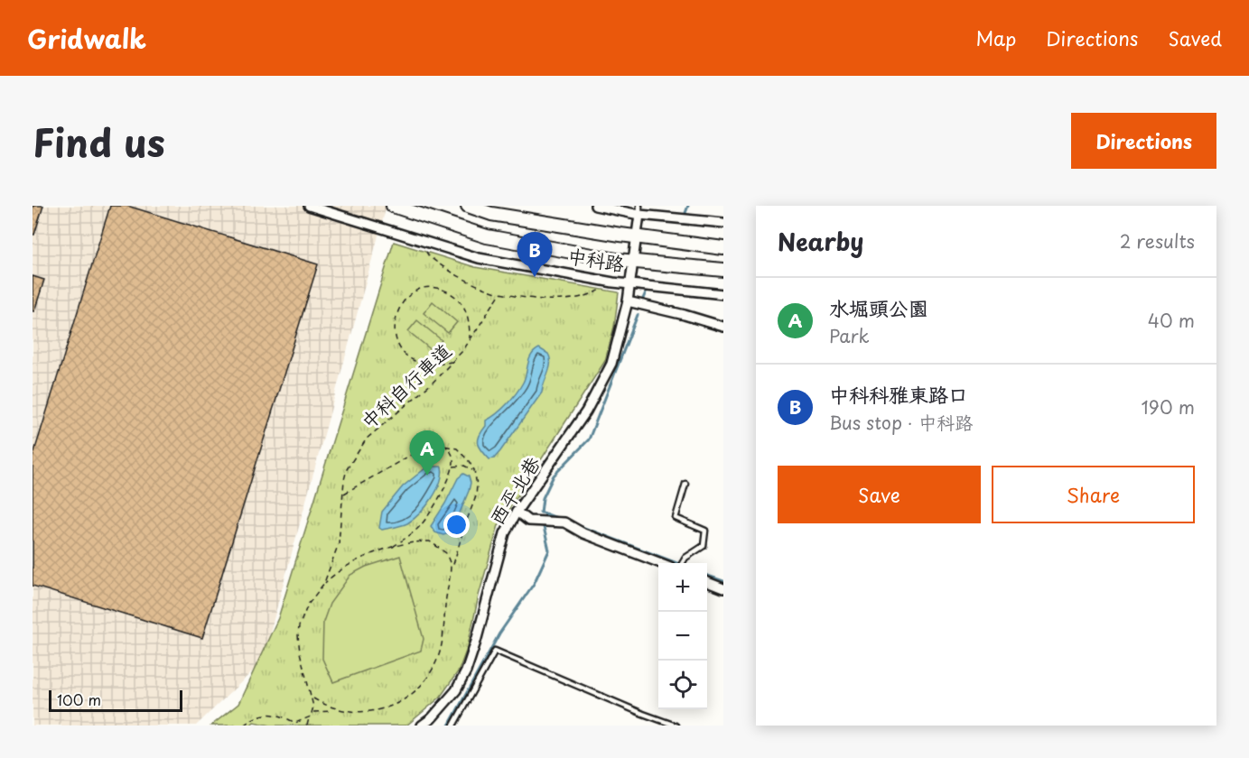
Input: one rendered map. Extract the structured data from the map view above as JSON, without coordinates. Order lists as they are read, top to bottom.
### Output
{
  "streets": {
    "street": ["中科路", "西平北巷"],
    "path": ["中科自行車道"]
  },
  "crossings": [
    ["中科路", "西平北巷"]
  ],
  "scale_bar": "100 m",
  "page": {
    "header": "Gridwalk",
    "nav": ["Map", "Directions", "Saved"],
    "title": "Find us",
    "buttons": [
      "Directions",
      ["Save", "Share"]
    ],
    "heading": ["Nearby", "2 results"],
    "pins": ["B", "A"],
    "list": [
      {
        "mark": "A",
        "name": "水堀頭公園",
        "note": "Park",
        "value": "40 m"
      },
      {
        "mark": "B",
        "name": "中科科雅東路口",
        "note": "Bus stop · 中科路",
        "value": "190 m"
      }
    ],
    "map_buttons": ["+", "−"],
    "scale": "100 m"
  }
}
